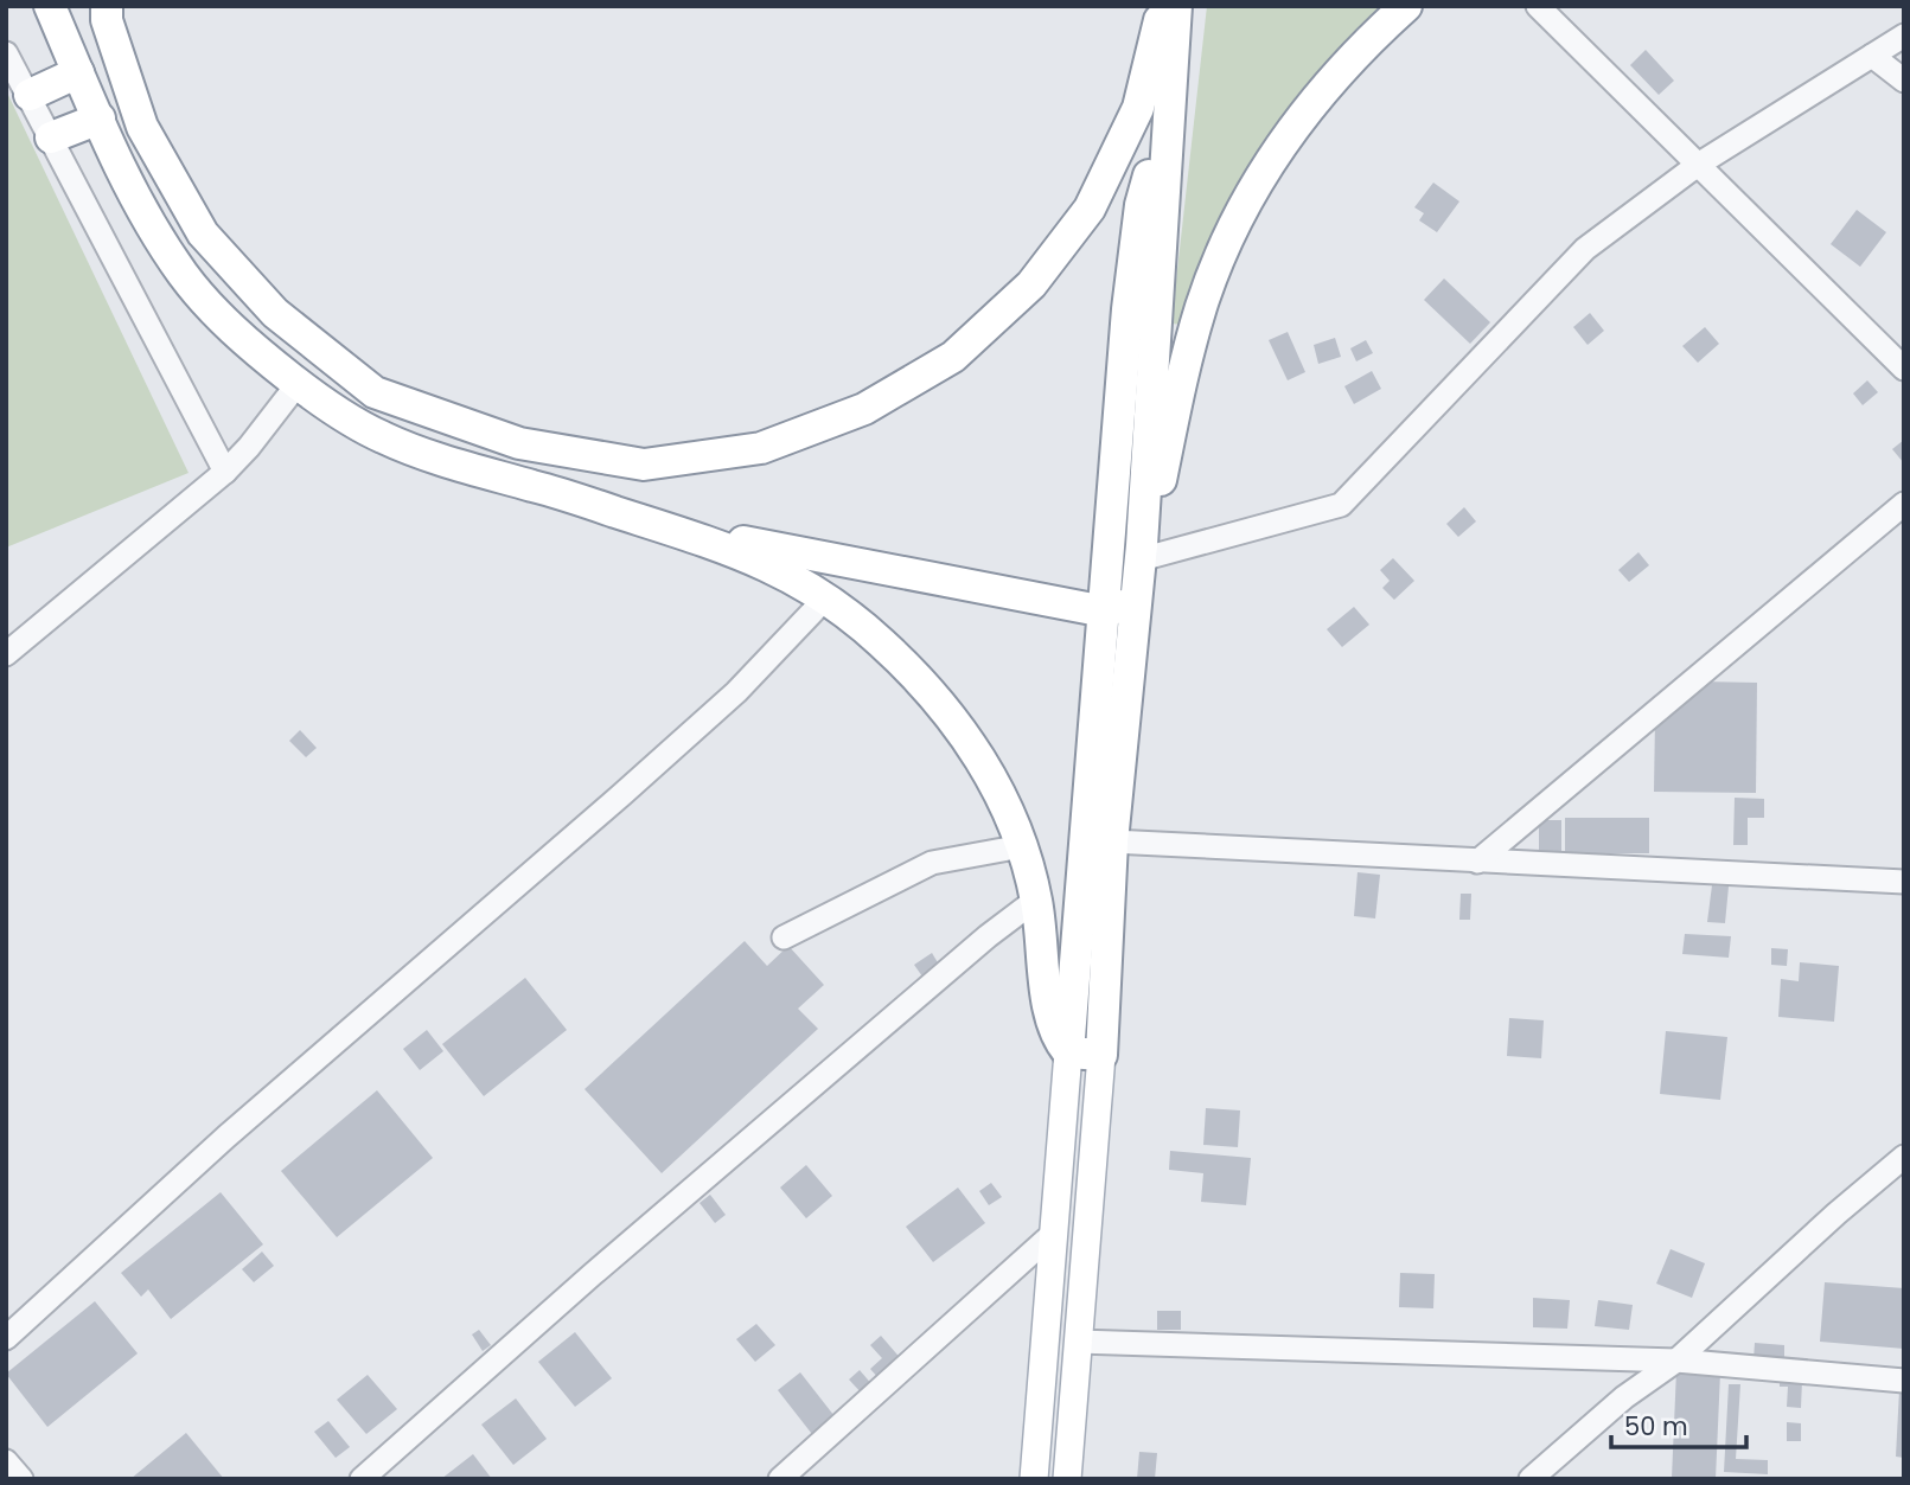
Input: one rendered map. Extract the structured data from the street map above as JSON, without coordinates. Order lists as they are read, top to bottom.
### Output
{
  "scale_bar": "50 m"
}
